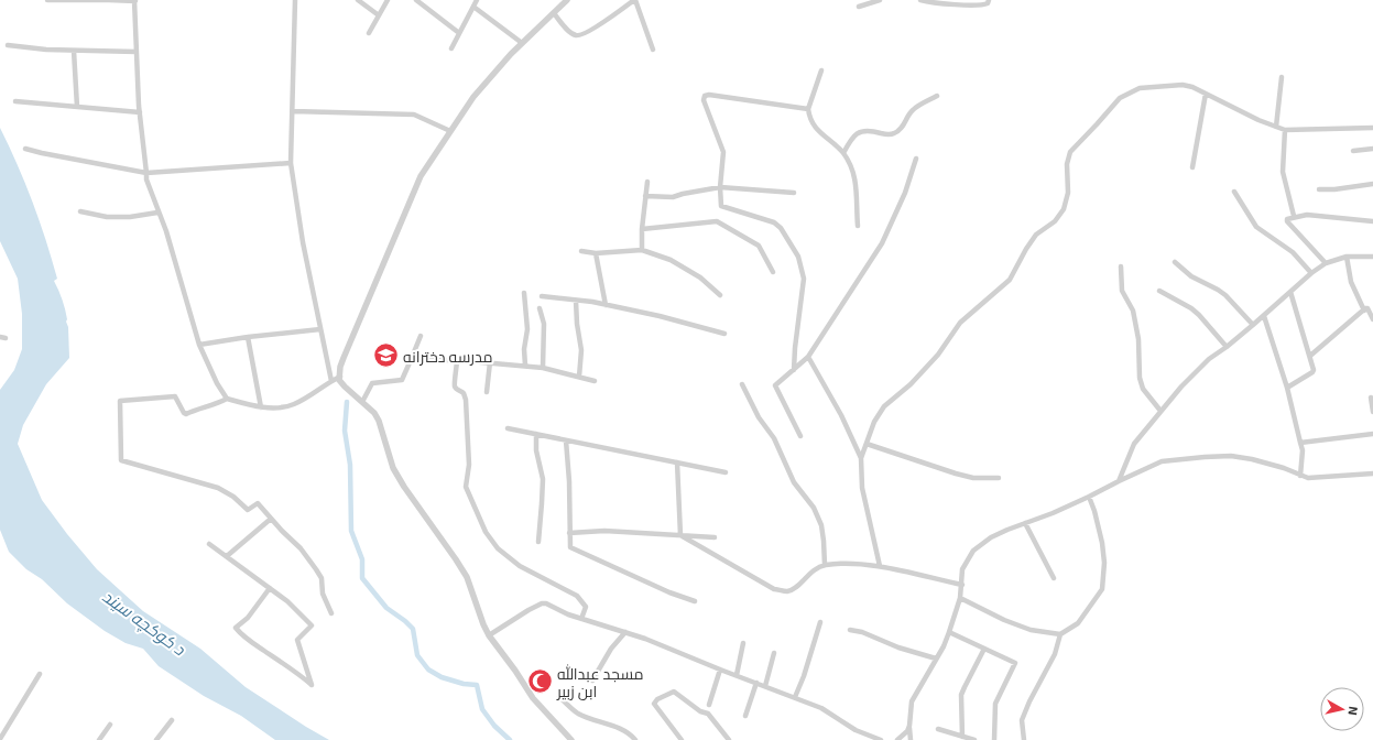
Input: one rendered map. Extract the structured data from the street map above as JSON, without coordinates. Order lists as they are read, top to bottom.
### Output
{
  "water": ["د کوکچه سیند"],
  "places": {
    "school or university": ["مدرسه دخترانه"],
    "mosque": ["مسجد عبدالله ابن زبیر"]
  },
  "north": "right"
}
